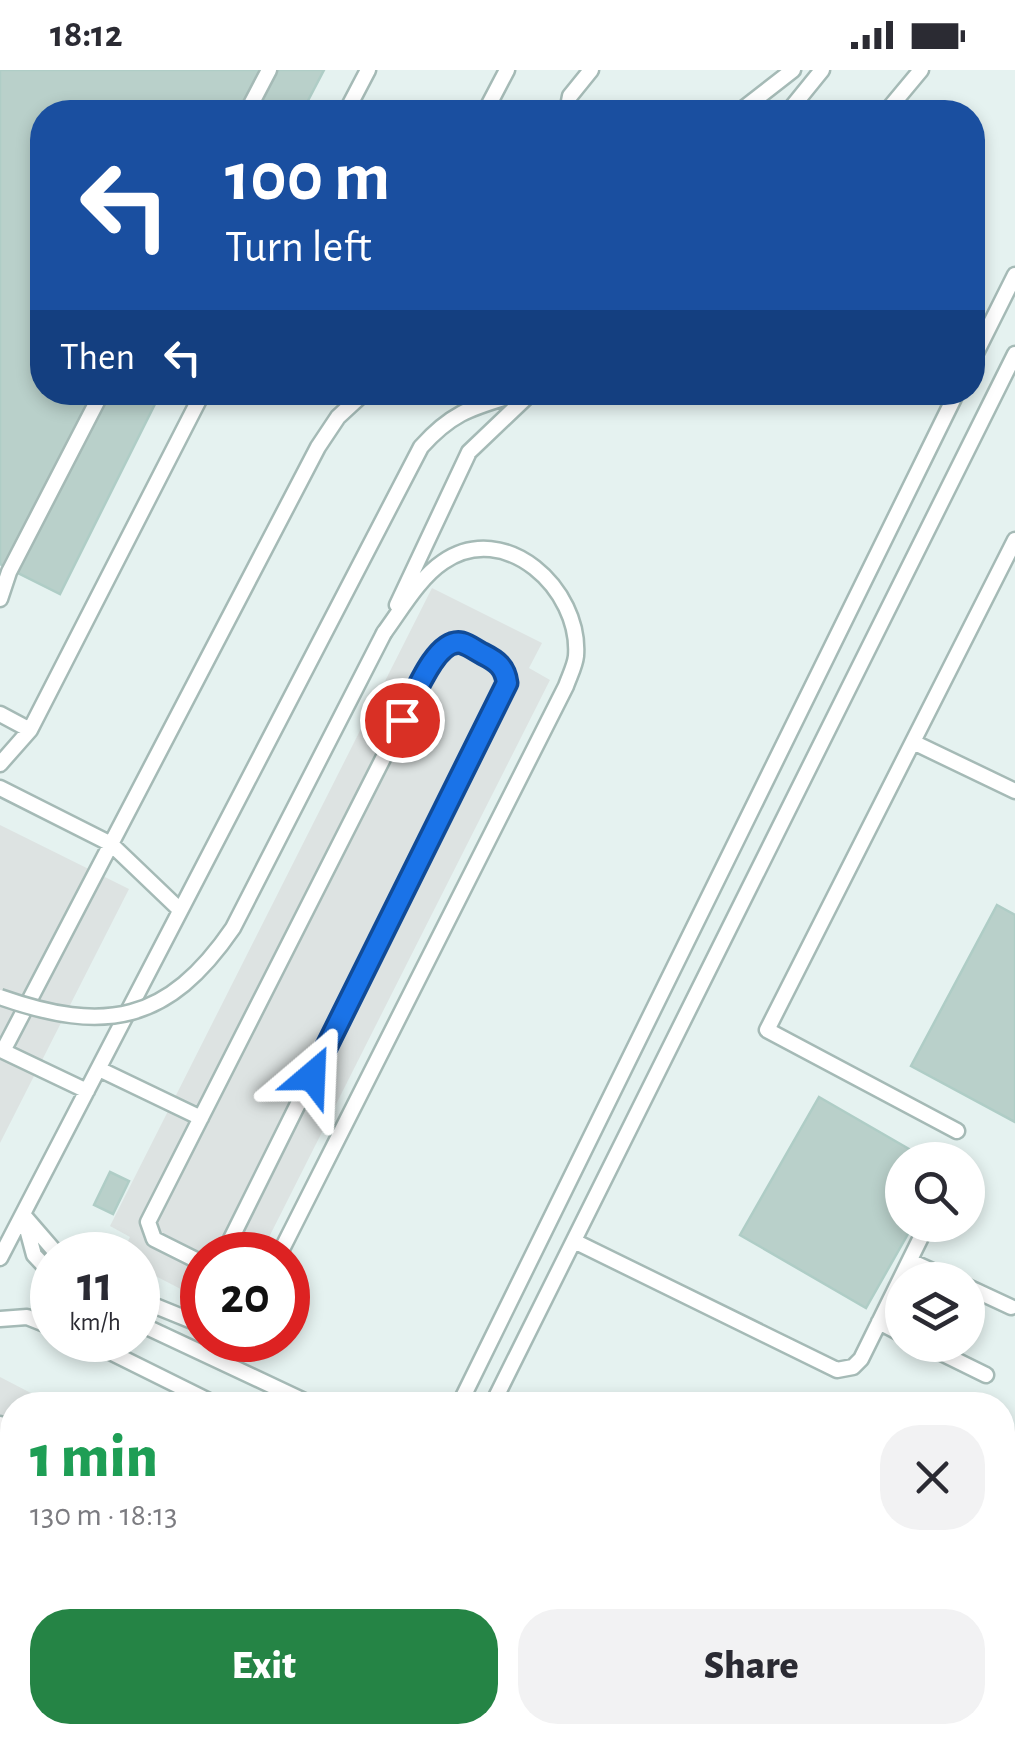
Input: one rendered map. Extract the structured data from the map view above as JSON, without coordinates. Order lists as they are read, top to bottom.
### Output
{
  "page": {
    "status": "18:12",
    "turn": ["100 m", "Turn left"],
    "then": "Then",
    "speed": "11 km/h",
    "limit": "20",
    "heading": ["1 min", "130 m · 18:13"],
    "buttons": ["Exit", "Share"]
  }
}
